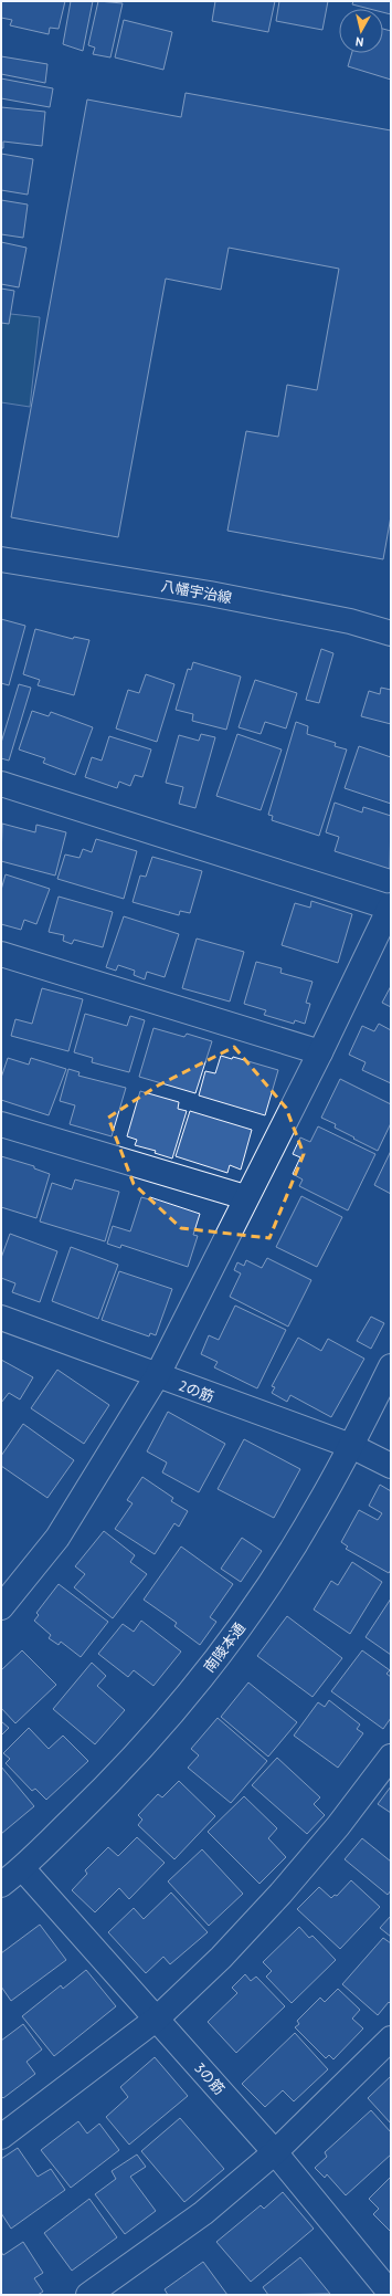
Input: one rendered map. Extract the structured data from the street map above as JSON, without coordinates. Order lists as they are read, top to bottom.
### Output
{
  "streets": {
    "street": [
      "八幡宇治線",
      "2の筋",
      "南陵本通",
      "3の筋"
    ]
  },
  "crossings": [
    ["2の筋", "南陵本通"],
    ["南陵本通", "3の筋"]
  ],
  "north": "bottom"
}
